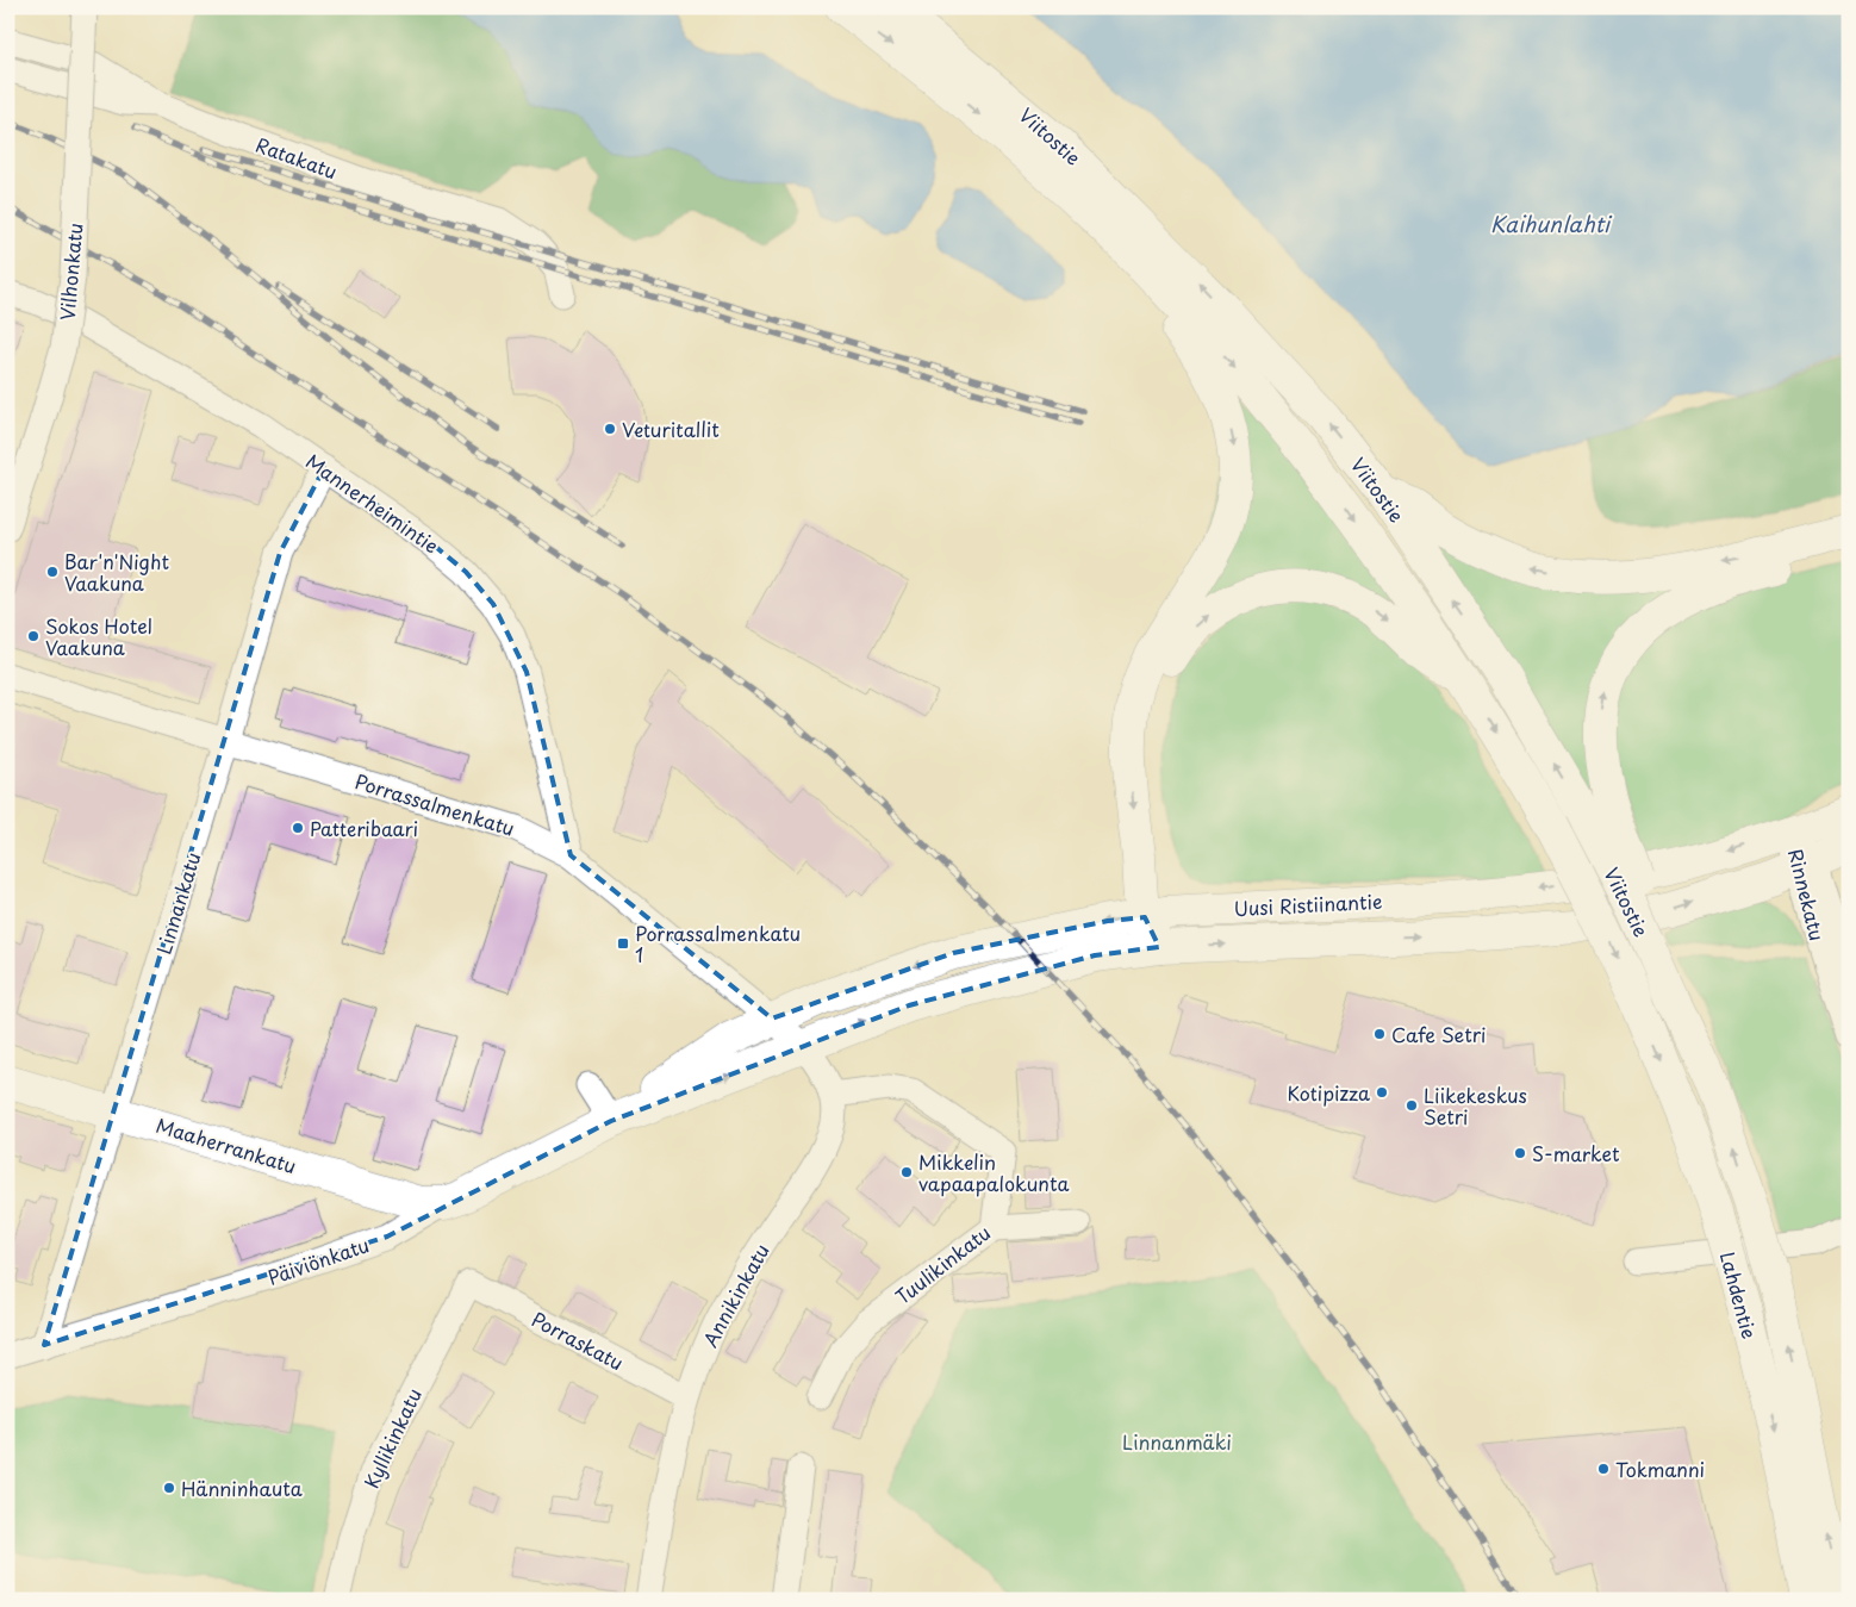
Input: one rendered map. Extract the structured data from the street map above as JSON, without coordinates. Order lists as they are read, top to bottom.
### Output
{
  "streets": {
    "main road": [
      "Viitostie",
      "Uusi Ristiinantie",
      "Maaherrankatu",
      "Päiviönkatu",
      "Lahdentie"
    ],
    "street": [
      "Ratakatu",
      "Vilhonkatu",
      "Mannerheimintie",
      "Porrassalmenkatu",
      "Rinnekatu",
      "Linnankatu",
      "Tuulikinkatu",
      "Annikinkatu",
      "Porraskatu",
      "Kyllikinkatu"
    ]
  },
  "crossings": [
    ["Viitostie", "Lahdentie"],
    ["Mannerheimintie", "Porrassalmenkatu"],
    ["Mannerheimintie", "Linnankatu"],
    ["Porrassalmenkatu", "Linnankatu"],
    ["Porrassalmenkatu", "Uusi Ristiinantie"],
    ["Porrassalmenkatu", "Päiviönkatu"],
    ["Porrassalmenkatu", "Annikinkatu"],
    ["Rinnekatu", "Uusi Ristiinantie"],
    ["Linnankatu", "Maaherrankatu"],
    ["Linnankatu", "Päiviönkatu"],
    ["Uusi Ristiinantie", "Päiviönkatu"],
    ["Uusi Ristiinantie", "Annikinkatu"],
    ["Maaherrankatu", "Päiviönkatu"],
    ["Päiviönkatu", "Annikinkatu"],
    ["Tuulikinkatu", "Annikinkatu"],
    ["Annikinkatu", "Porraskatu"],
    ["Porraskatu", "Kyllikinkatu"]
  ],
  "water": ["Kaihunlahti"],
  "parks": ["Linnanmäki"],
  "places": {
    "other": [
      "Veturitallit",
      "Bar'n'Night Vaakuna",
      "Sokos Hotel Vaakuna",
      "Patteribaari",
      "Cafe Setri",
      "Kotipizza",
      "Liikekeskus Setri",
      "S-market",
      "Mikkelin vapaapalokunta",
      "Tokmanni",
      "Hänninhauta"
    ],
    "transit": ["Porrassalmenkatu 1"]
  }
}
